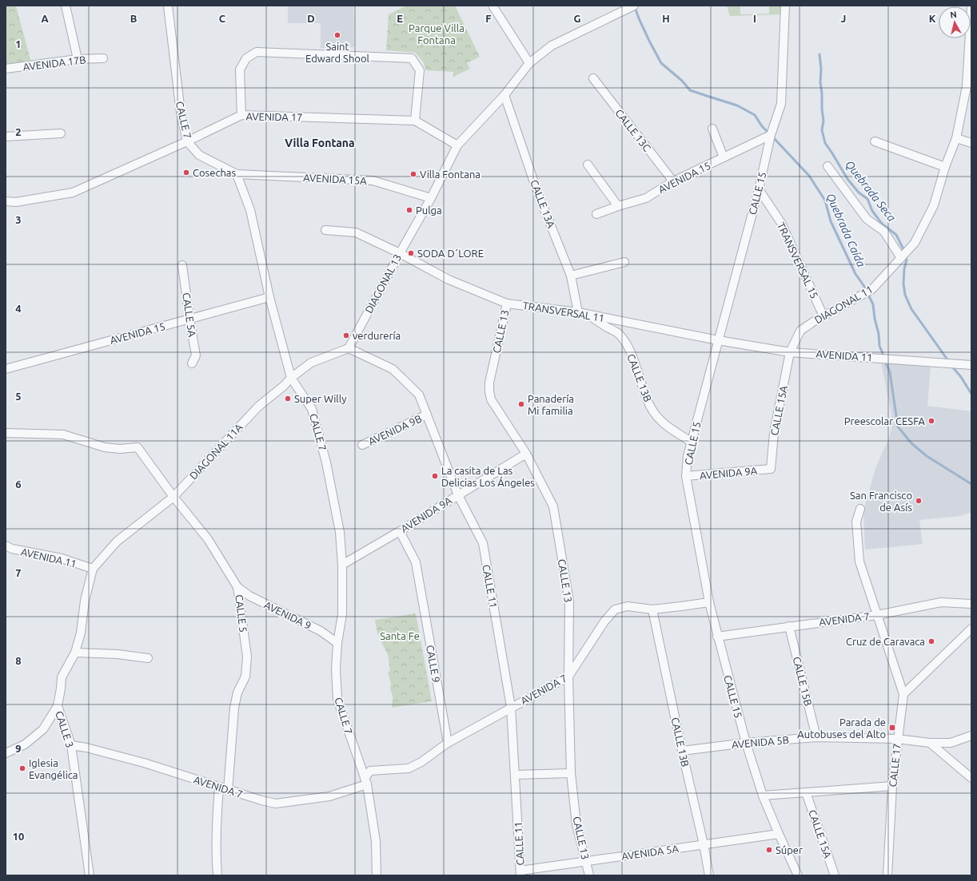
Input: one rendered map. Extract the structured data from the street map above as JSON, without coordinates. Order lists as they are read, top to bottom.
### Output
{
  "streets": {
    "street": [
      "AVENIDA 17B",
      "AVENIDA 17",
      "CALLE 7",
      "CALLE 13C",
      "AVENIDA 15",
      "AVENIDA 15A",
      "CALLE 15",
      "CALLE 13A",
      "TRANSVERSAL 15",
      "DIAGONAL 13",
      "DIAGONAL 11",
      "TRANSVERSAL 11",
      "CALLE 5A",
      "CALLE 13",
      "AVENIDA 11",
      "CALLE 13B",
      "CALLE 15A",
      "AVENIDA 9B",
      "DIAGONAL 11A",
      "AVENIDA 9A",
      "CALLE 11",
      "CALLE 5",
      "AVENIDA 9",
      "AVENIDA 7",
      "CALLE 9",
      "CALLE 15B",
      "CALLE 3",
      "AVENIDA 5B",
      "CALLE 17",
      "AVENIDA 5A"
    ]
  },
  "crossings": [
    ["AVENIDA 17", "CALLE 7"],
    ["AVENIDA 17", "DIAGONAL 13"],
    ["CALLE 7", "AVENIDA 15"],
    ["CALLE 7", "AVENIDA 15A"],
    ["CALLE 7", "DIAGONAL 11A"],
    ["CALLE 7", "AVENIDA 9A"],
    ["CALLE 7", "AVENIDA 9"],
    ["CALLE 7", "AVENIDA 7"],
    ["CALLE 13C", "AVENIDA 15"],
    ["AVENIDA 15", "CALLE 15"],
    ["AVENIDA 15", "CALLE 5A"],
    ["AVENIDA 15A", "DIAGONAL 13"],
    ["CALLE 15", "TRANSVERSAL 15"],
    ["CALLE 15", "TRANSVERSAL 11"],
    ["CALLE 15", "AVENIDA 11"],
    ["CALLE 15", "CALLE 13B"],
    ["CALLE 15", "AVENIDA 9A"],
    ["CALLE 15", "AVENIDA 7"],
    ["CALLE 15", "AVENIDA 5B"],
    ["CALLE 15", "AVENIDA 5A"],
    ["CALLE 13A", "DIAGONAL 13"],
    ["CALLE 13A", "TRANSVERSAL 11"],
    ["TRANSVERSAL 15", "DIAGONAL 11"],
    ["DIAGONAL 13", "TRANSVERSAL 11"],
    ["DIAGONAL 13", "DIAGONAL 11A"],
    ["DIAGONAL 13", "CALLE 11"],
    ["DIAGONAL 11", "AVENIDA 11"],
    ["DIAGONAL 11", "CALLE 15A"],
    ["TRANSVERSAL 11", "CALLE 13"],
    ["TRANSVERSAL 11", "AVENIDA 11"],
    ["TRANSVERSAL 11", "CALLE 13B"],
    ["CALLE 13", "AVENIDA 9A"],
    ["CALLE 13", "AVENIDA 7"],
    ["CALLE 13", "AVENIDA 5A"],
    ["AVENIDA 11", "CALLE 15A"],
    ["AVENIDA 11", "DIAGONAL 11A"],
    ["AVENIDA 11", "CALLE 3"],
    ["CALLE 13B", "AVENIDA 7"],
    ["CALLE 13B", "AVENIDA 5B"],
    ["CALLE 13B", "AVENIDA 5A"],
    ["CALLE 15A", "AVENIDA 9A"],
    ["AVENIDA 9B", "CALLE 11"],
    ["DIAGONAL 11A", "CALLE 11"],
    ["DIAGONAL 11A", "CALLE 5"],
    ["DIAGONAL 11A", "CALLE 3"],
    ["AVENIDA 9A", "CALLE 11"],
    ["AVENIDA 9A", "CALLE 9"],
    ["CALLE 11", "AVENIDA 7"],
    ["CALLE 11", "AVENIDA 5A"],
    ["CALLE 5", "AVENIDA 9"],
    ["CALLE 5", "AVENIDA 7"],
    ["AVENIDA 7", "CALLE 9"],
    ["AVENIDA 7", "CALLE 15B"],
    ["AVENIDA 7", "CALLE 3"],
    ["AVENIDA 7", "CALLE 17"],
    ["CALLE 15B", "AVENIDA 5B"],
    ["AVENIDA 5B", "CALLE 17"]
  ],
  "districts": ["Villa Fontana"],
  "water": ["Quebrada Seca", "Quebrada Caída"],
  "parks": ["Parque Villa Fontana", "Santa Fe"],
  "places": {
    "other": [
      "Saint Edward Shool",
      "Cosechas",
      "Villa Fontana",
      "Pulga",
      "SODA D´LORE",
      "verdurería",
      "Super Willy",
      "Panadería Mi familia",
      "Preescolar CESFA",
      "La casita de Las Delicias Los Ángeles",
      "San Francisco de Asís",
      "Cruz de Caravaca",
      "Iglesia Evangélica",
      "Súper"
    ],
    "transit": ["Parada de Autobuses del Alto"]
  },
  "north": "top",
  "grid": {
    "columns": [
      "A",
      "B",
      "C",
      "D",
      "E",
      "F",
      "G",
      "H",
      "I",
      "J",
      "K"
    ],
    "rows": [
      "1",
      "2",
      "3",
      "4",
      "5",
      "6",
      "7",
      "8",
      "9",
      "10"
    ]
  }
}
